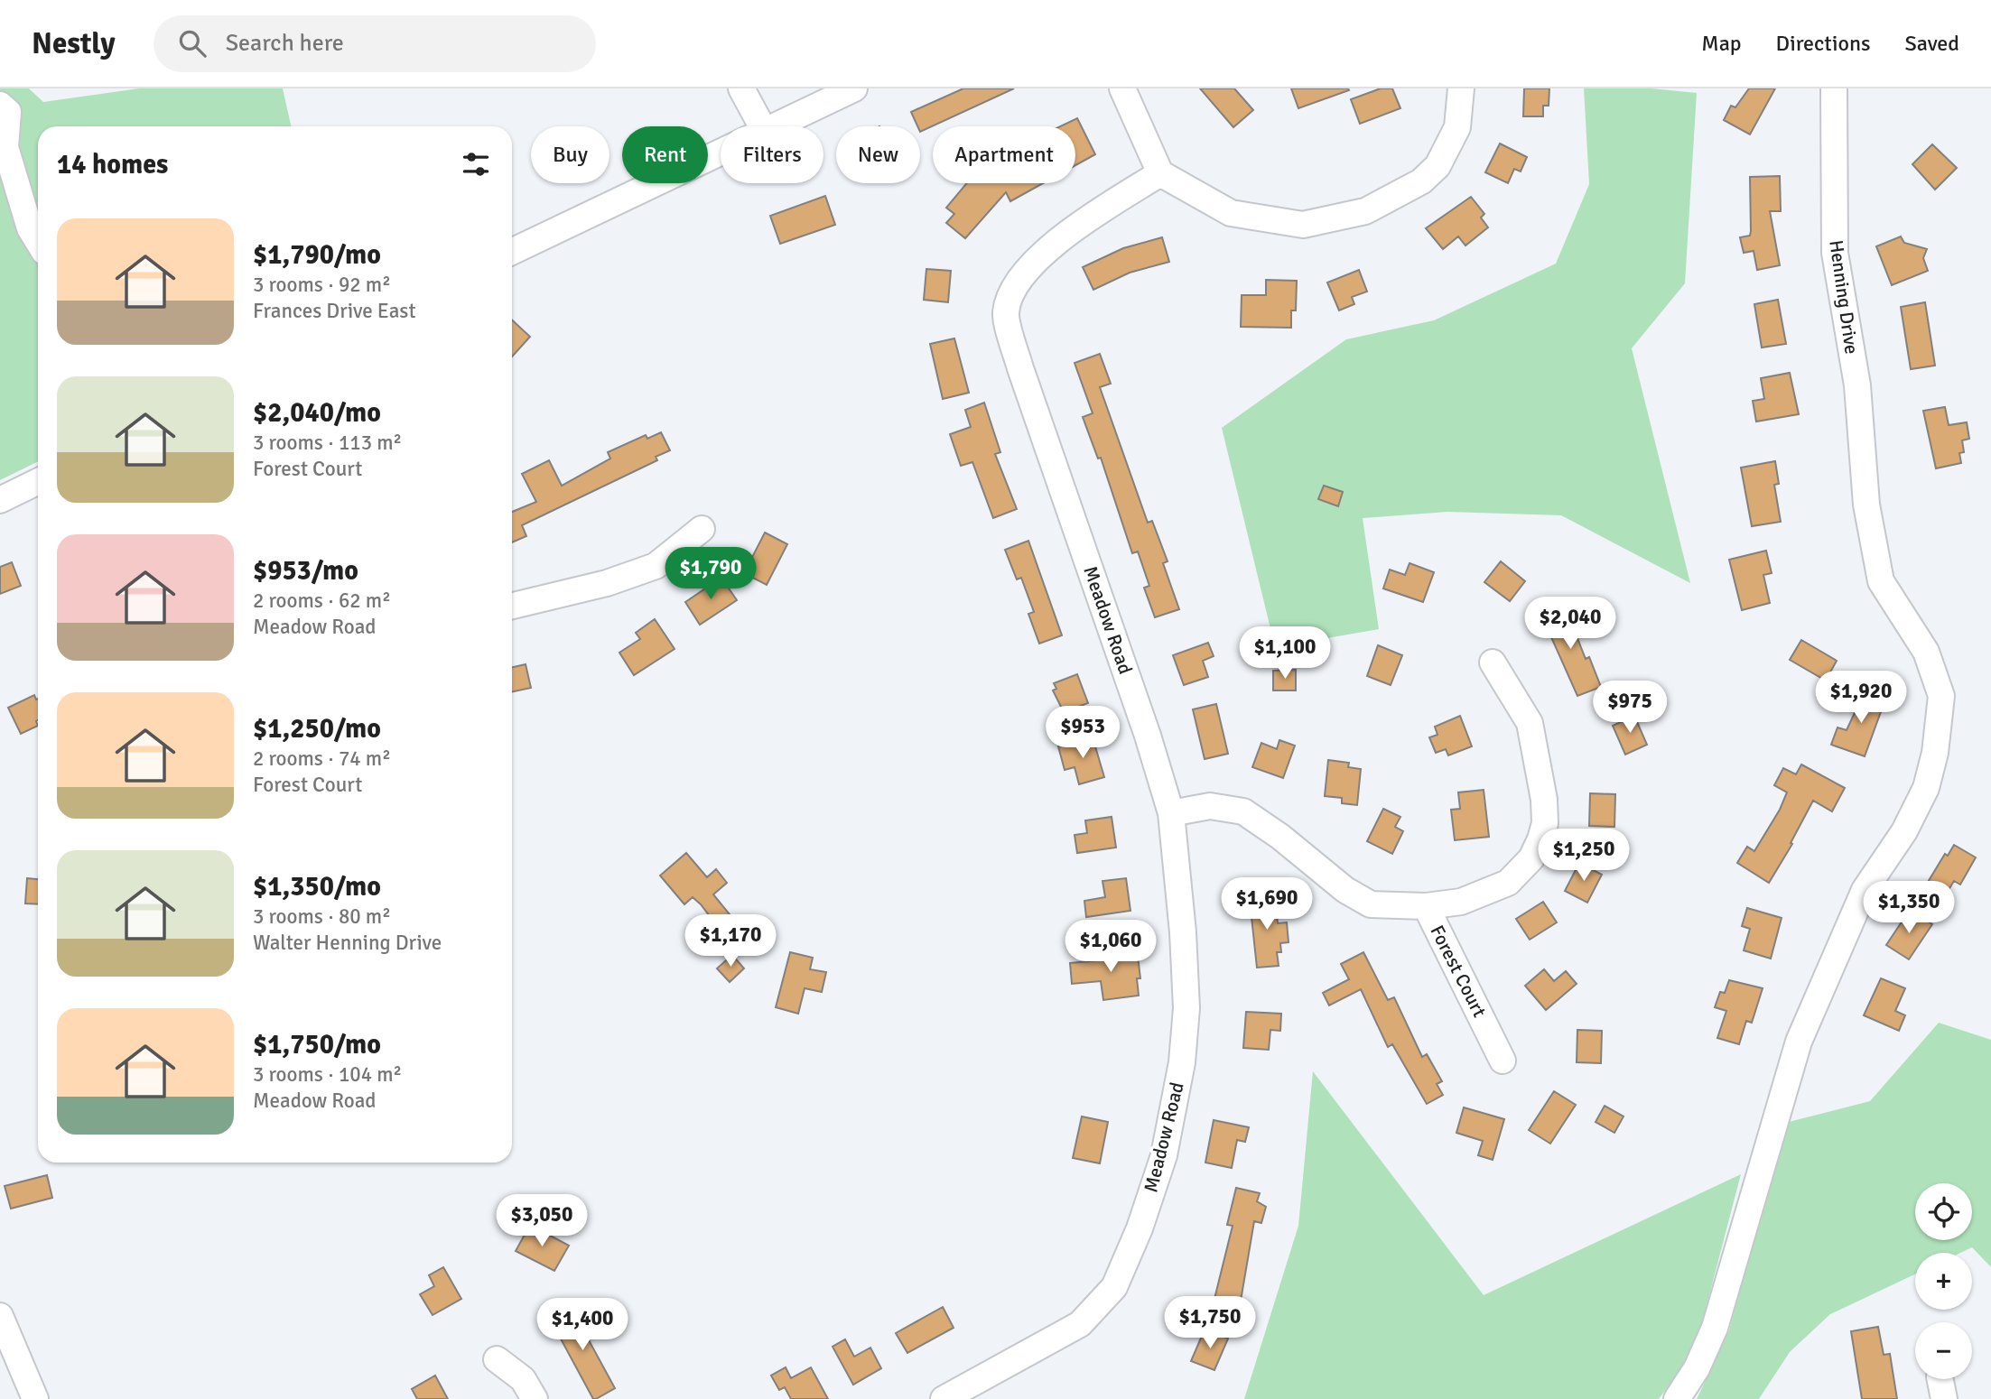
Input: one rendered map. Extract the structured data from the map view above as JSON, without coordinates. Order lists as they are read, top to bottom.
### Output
{
  "streets": {
    "street": ["Henning Drive", "Meadow Road", "Forest Court"]
  },
  "page": {
    "header": "Nestly",
    "search": "Search here",
    "nav": ["Map", "Directions", "Saved"],
    "chip": [
      "Buy",
      "Rent",
      "Filters",
      "New",
      "Apartment"
    ],
    "heading": "14 homes",
    "list": [
      {
        "name": "$1,790/mo",
        "note": "3 rooms · 92 m² · Frances Drive East"
      },
      {
        "name": "$2,040/mo",
        "note": "3 rooms · 113 m² · Forest Court"
      },
      {
        "name": "$953/mo",
        "note": "2 rooms · 62 m² · Meadow Road"
      },
      {
        "name": "$1,250/mo",
        "note": "2 rooms · 74 m² · Forest Court"
      },
      {
        "name": "$1,350/mo",
        "note": "3 rooms · 80 m² · Walter Henning Drive"
      },
      {
        "name": "$1,750/mo",
        "note": "3 rooms · 104 m² · Meadow Road"
      }
    ],
    "price": [
      "$1,790",
      "$2,040",
      "$1,100",
      "$1,920",
      "$975",
      "$953",
      "$1,250",
      "$1,690",
      "$1,350",
      "$1,170",
      "$1,060",
      "$3,050",
      "$1,750",
      "$1,400"
    ],
    "map_buttons": ["+", "−"]
  }
}
